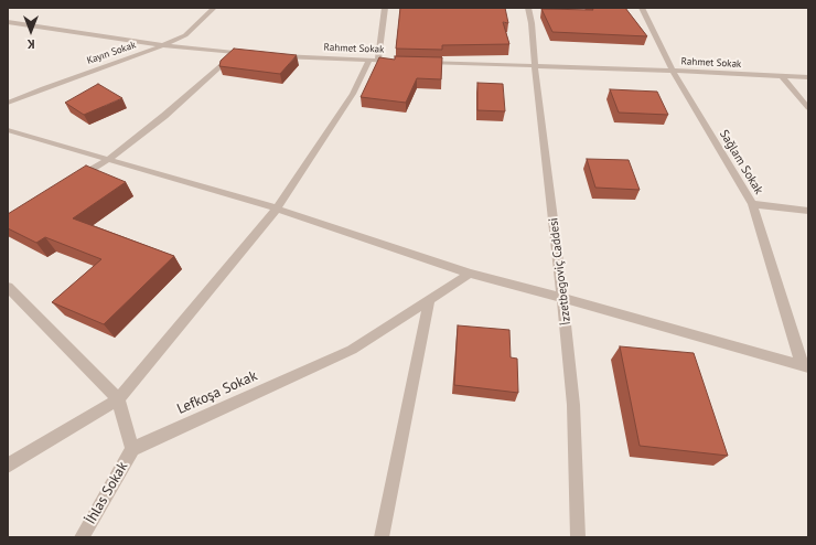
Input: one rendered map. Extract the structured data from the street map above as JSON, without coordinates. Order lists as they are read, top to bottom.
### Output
{
  "streets": {
    "street": [
      "Rahmet Sokak",
      "Kayın Sokak",
      "Sağlam Sokak",
      "İzzetbegoviç Caddesi",
      "Lefkoşa Sokak",
      "İhlas Sokak"
    ]
  },
  "crossings": [
    ["Rahmet Sokak", "Sağlam Sokak"],
    ["Rahmet Sokak", "İzzetbegoviç Caddesi"],
    ["Lefkoşa Sokak", "İhlas Sokak"]
  ],
  "north": "bottom"
}
